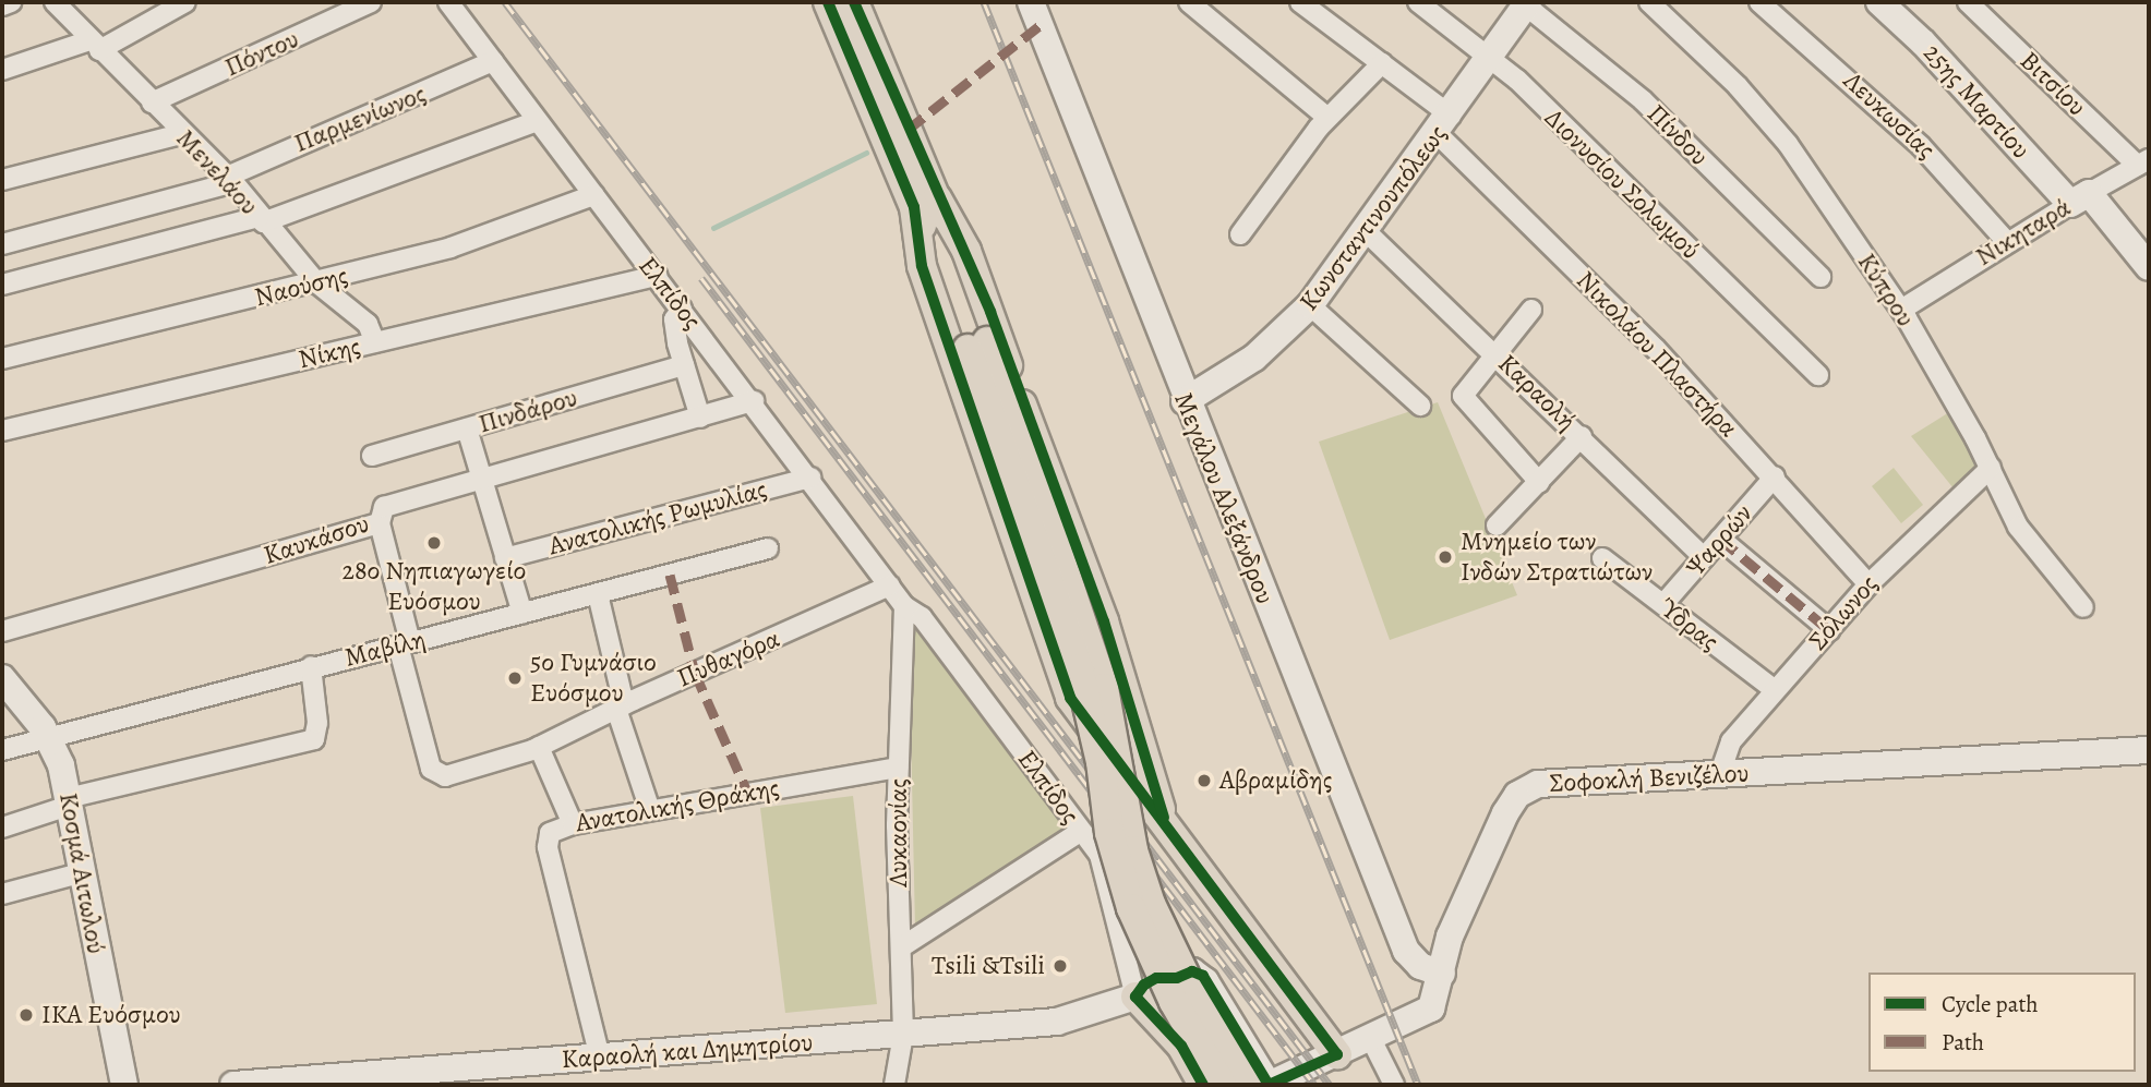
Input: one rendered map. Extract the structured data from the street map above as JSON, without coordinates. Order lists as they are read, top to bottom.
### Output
{
  "streets": {
    "street": [
      "Πόντου",
      "Βιτσίου",
      "25ης Μαρτίου",
      "Λευκωσίας",
      "Παρμενίωνος",
      "Πίνδου",
      "Μενελάου",
      "Διονυσίου Σολωμού",
      "Κωνσταντινουπόλεως",
      "Νικηταρά",
      "Ναούσης",
      "Κύπρου",
      "Ελπίδος",
      "Νίκης",
      "Νικολάου Πλαστήρα",
      "Καραολή",
      "Πινδάρου",
      "Μεγάλου Αλεξάνδρου",
      "Ανατολικής Ρωμυλίας",
      "Καυκάσου",
      "Ψαρρών",
      "Σόλωνος",
      "Ύδρας",
      "Μαβίλη",
      "Πυθαγόρα",
      "Σοφοκλή Βενιζέλου",
      "Ανατολικής Θράκης",
      "Λυκαονίας",
      "Κοσμά Αιτωλού",
      "Καραολή και Δημητρίου"
    ]
  },
  "crossings": [
    ["Πόντου", "Μενελάου"],
    ["Βιτσίου", "Νικηταρά"],
    ["25ης Μαρτίου", "Νικηταρά"],
    ["Λευκωσίας", "Νικηταρά"],
    ["Παρμενίωνος", "Μενελάου"],
    ["Παρμενίωνος", "Ελπίδος"],
    ["Πίνδου", "Κωνσταντινουπόλεως"],
    ["Μενελάου", "Ναούσης"],
    ["Μενελάου", "Νίκης"],
    ["Διονυσίου Σολωμού", "Κωνσταντινουπόλεως"],
    ["Κωνσταντινουπόλεως", "Νικολάου Πλαστήρα"],
    ["Κωνσταντινουπόλεως", "Καραολή"],
    ["Κωνσταντινουπόλεως", "Μεγάλου Αλεξάνδρου"],
    ["Νικηταρά", "Κύπρου"],
    ["Ναούσης", "Ελπίδος"],
    ["Κύπρου", "Σόλωνος"],
    ["Ελπίδος", "Νίκης"],
    ["Ελπίδος", "Ανατολικής Ρωμυλίας"],
    ["Ελπίδος", "Καυκάσου"],
    ["Ελπίδος", "Πυθαγόρα"],
    ["Ελπίδος", "Λυκαονίας"],
    ["Ελπίδος", "Καραολή και Δημητρίου"],
    ["Νικολάου Πλαστήρα", "Ψαρρών"],
    ["Νικολάου Πλαστήρα", "Σόλωνος"],
    ["Καραολή", "Ψαρρών"],
    ["Μεγάλου Αλεξάνδρου", "Σοφοκλή Βενιζέλου"],
    ["Ψαρρών", "Ύδρας"],
    ["Σόλωνος", "Ύδρας"],
    ["Σόλωνος", "Σοφοκλή Βενιζέλου"],
    ["Μαβίλη", "Πυθαγόρα"],
    ["Μαβίλη", "Κοσμά Αιτωλού"],
    ["Σοφοκλή Βενιζέλου", "Καραολή και Δημητρίου"],
    ["Ανατολικής Θράκης", "Λυκαονίας"],
    ["Ανατολικής Θράκης", "Καραολή και Δημητρίου"],
    ["Λυκαονίας", "Καραολή και Δημητρίου"]
  ],
  "places": [
    "28ο Νηπιαγωγείο Ευόσμου",
    "Μνημείο των Ινδών Στρατιώτων",
    "5ο Γυμνάσιο Ευόσμου",
    "Αβραμίδης",
    "Tsili &Tsili",
    "ΙΚΑ Ευόσμου"
  ],
  "legend": ["Cycle path", "Path"]
}
